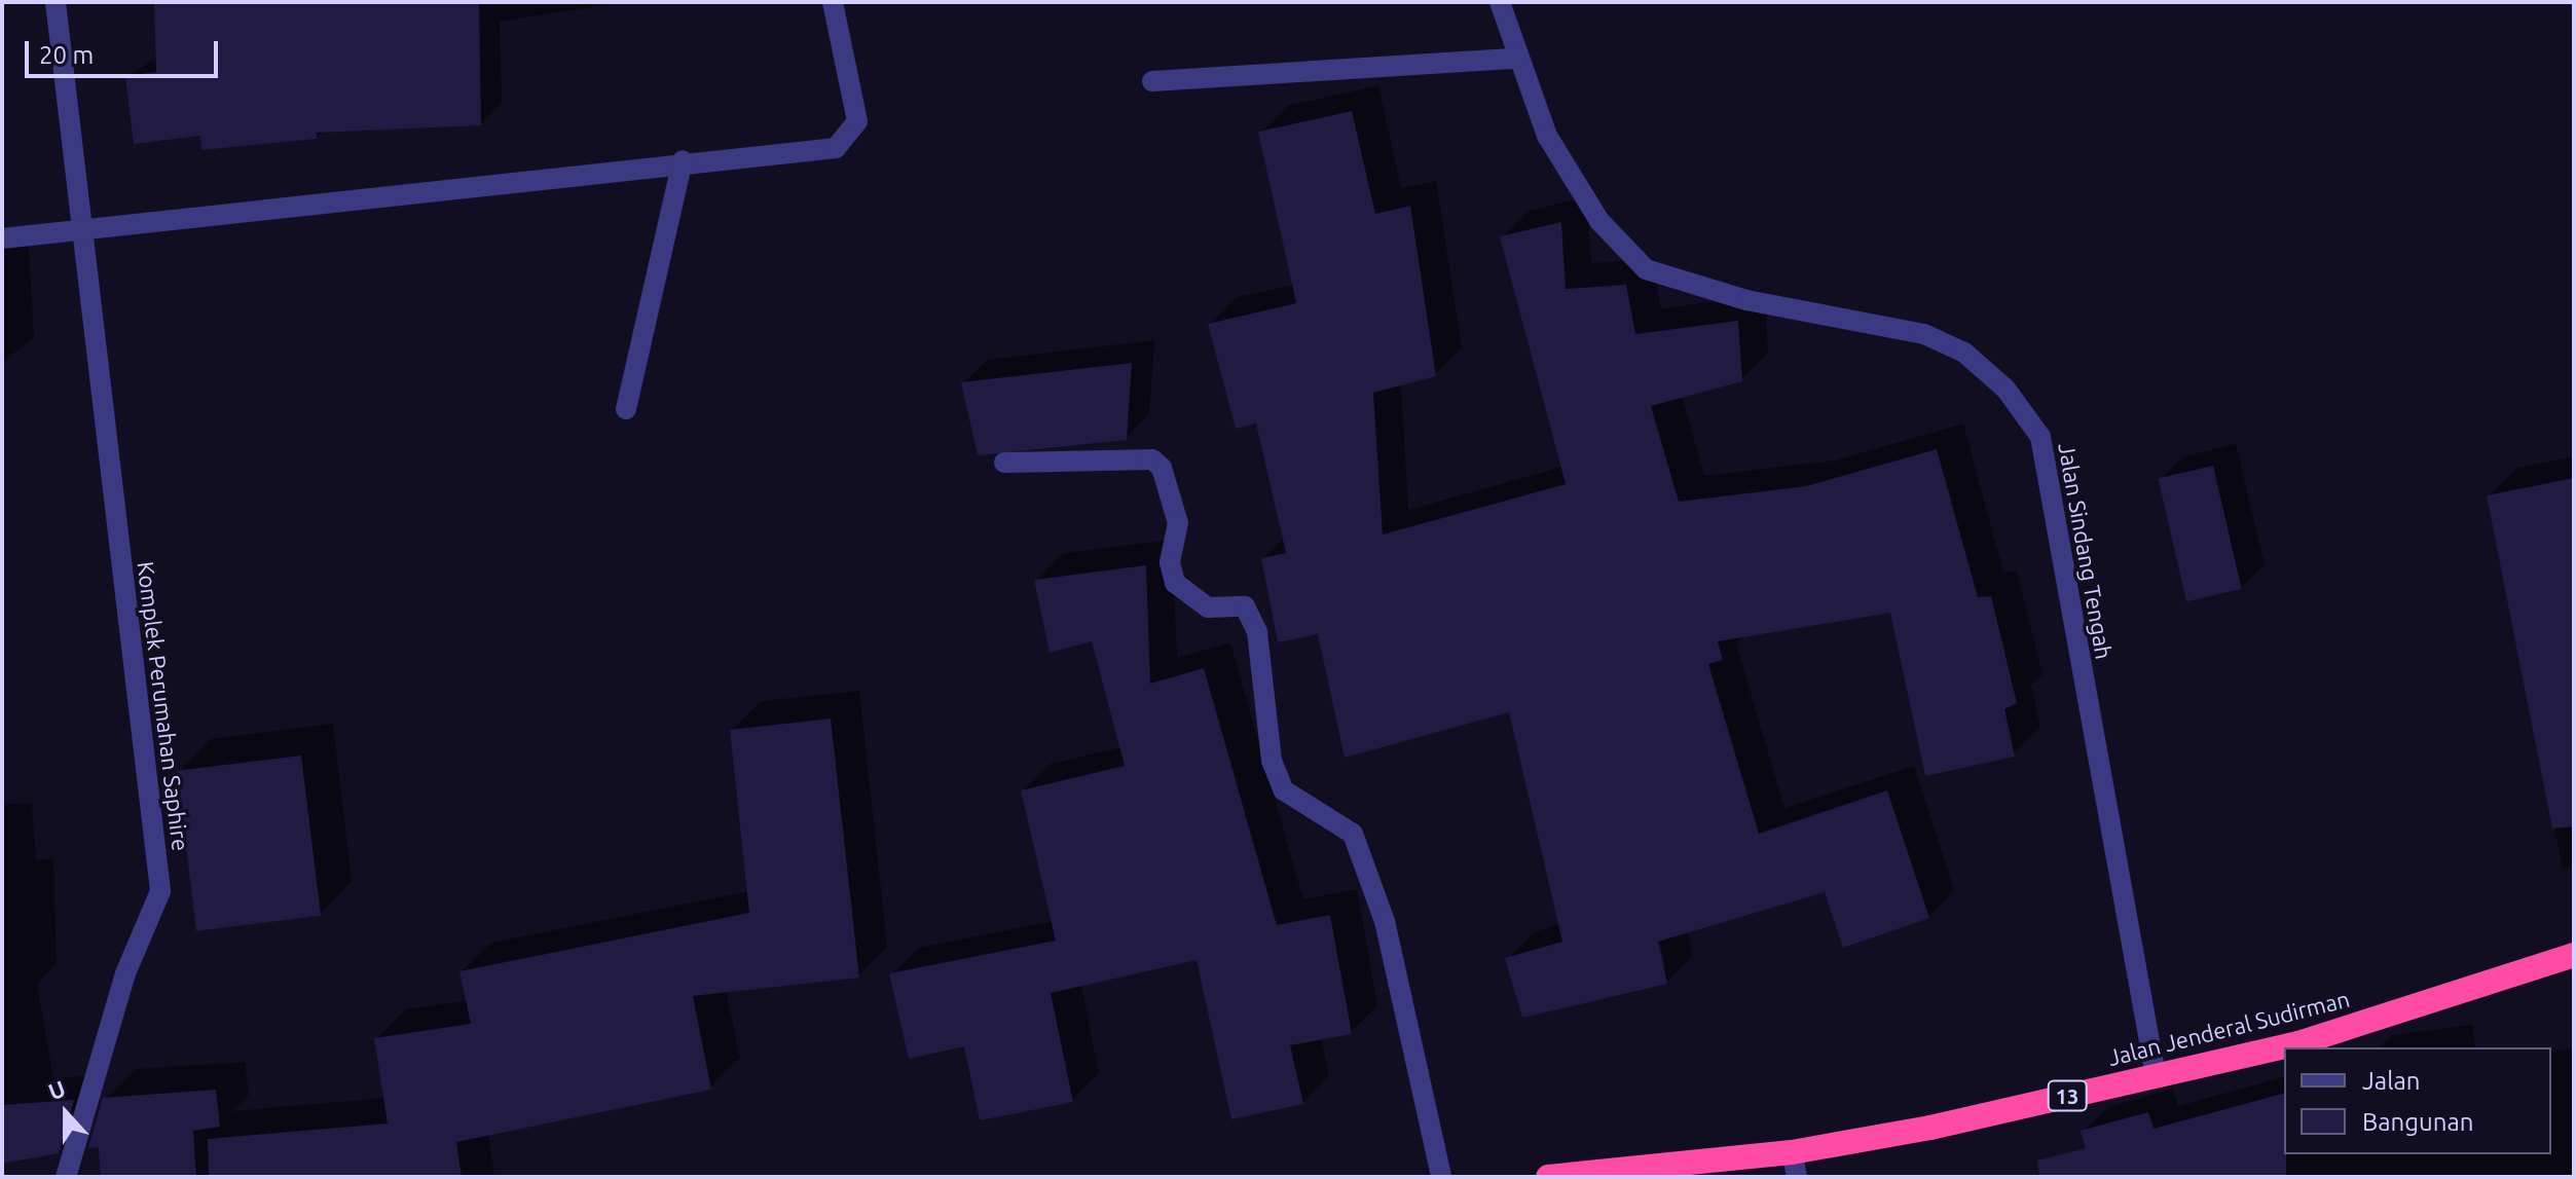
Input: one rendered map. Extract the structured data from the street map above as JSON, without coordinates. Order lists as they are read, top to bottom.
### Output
{
  "streets": {
    "highway": ["Jalan Jenderal Sudirman", "13"],
    "street": ["Jalan Sindang Tengah", "Komplek Perumahan Saphire"]
  },
  "crossings": [
    ["Jalan Sindang Tengah", "Jalan Jenderal Sudirman"]
  ],
  "legend": ["Jalan", "Bangunan"],
  "scale_bar": "20 m",
  "north": "top"
}
